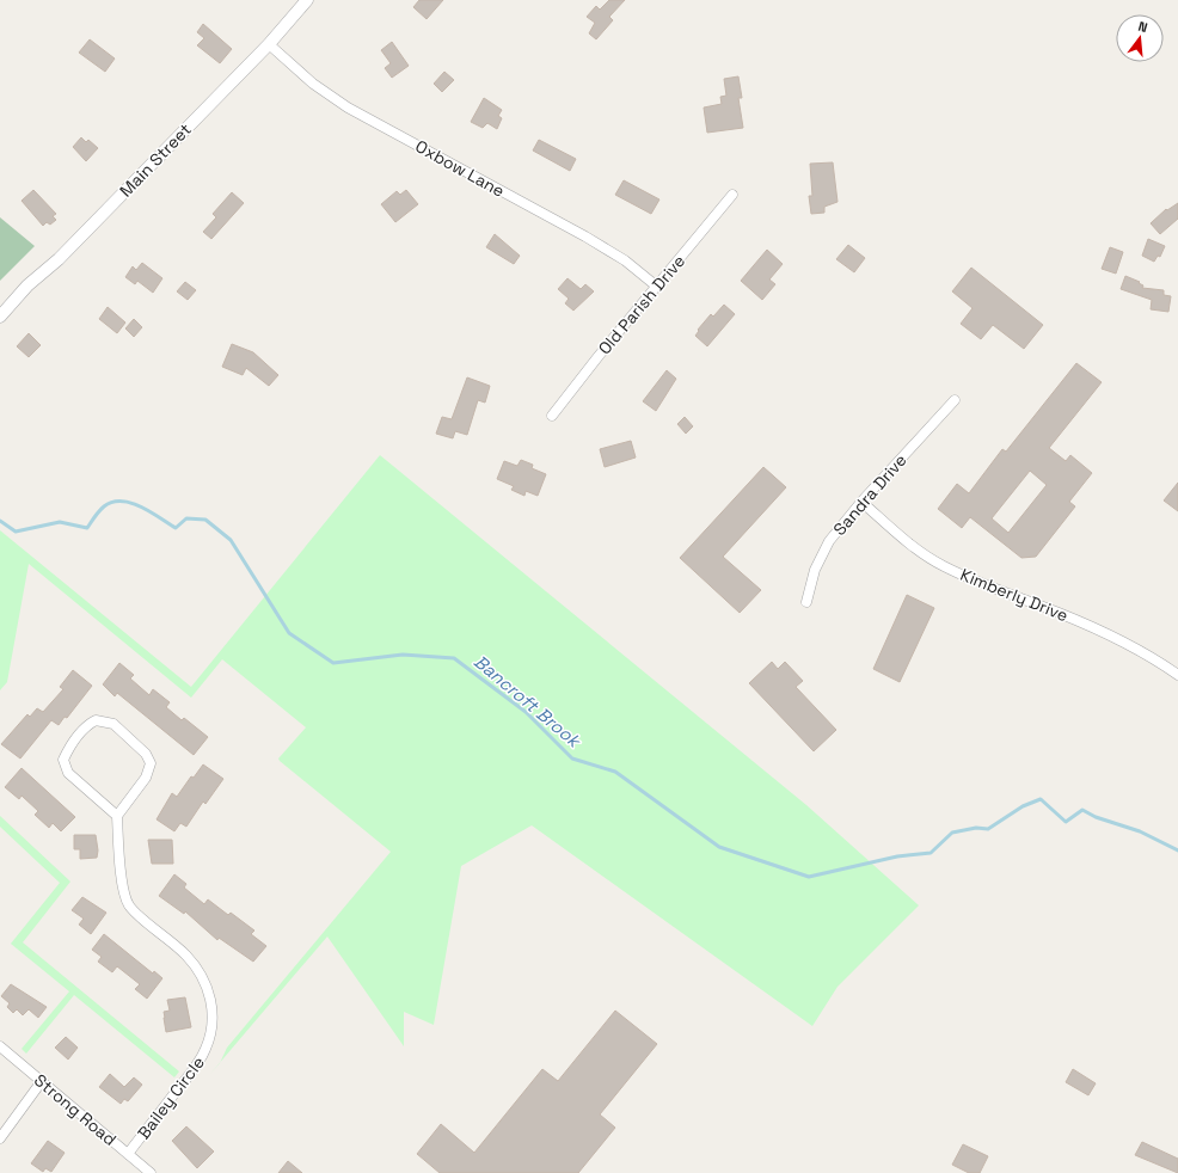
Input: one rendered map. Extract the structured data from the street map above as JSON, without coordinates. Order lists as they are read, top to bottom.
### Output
{
  "streets": {
    "street": [
      "Main Street",
      "Oxbow Lane",
      "Old Parish Drive",
      "Sandra Drive",
      "Kimberly Drive",
      "Bailey Circle",
      "Strong Road"
    ]
  },
  "crossings": [
    ["Main Street", "Oxbow Lane"],
    ["Oxbow Lane", "Old Parish Drive"],
    ["Sandra Drive", "Kimberly Drive"],
    ["Bailey Circle", "Strong Road"]
  ],
  "water": ["Bancroft Brook"],
  "north": "top"
}
